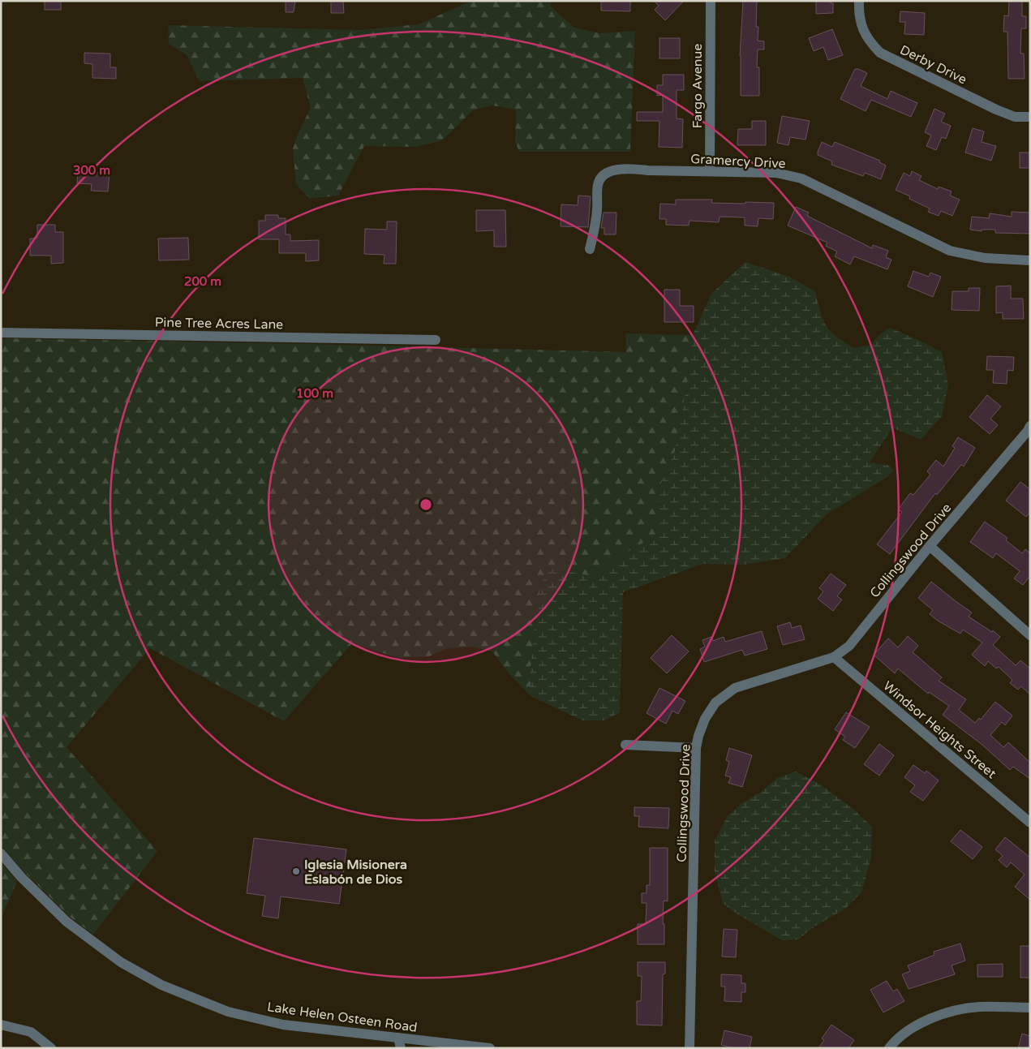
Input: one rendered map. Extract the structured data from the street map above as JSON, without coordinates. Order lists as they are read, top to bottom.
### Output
{
  "streets": {
    "street": [
      "Derby Drive",
      "Fargo Avenue",
      "Gramercy Drive",
      "Pine Tree Acres Lane",
      "Collingswood Drive",
      "Windsor Heights Street",
      "Lake Helen Osteen Road"
    ]
  },
  "crossings": [
    ["Fargo Avenue", "Gramercy Drive"],
    ["Collingswood Drive", "Windsor Heights Street"]
  ],
  "places": ["Iglesia Misionera Eslabón de Dios"],
  "rings": ["300 m", "200 m", "100 m"]
}
